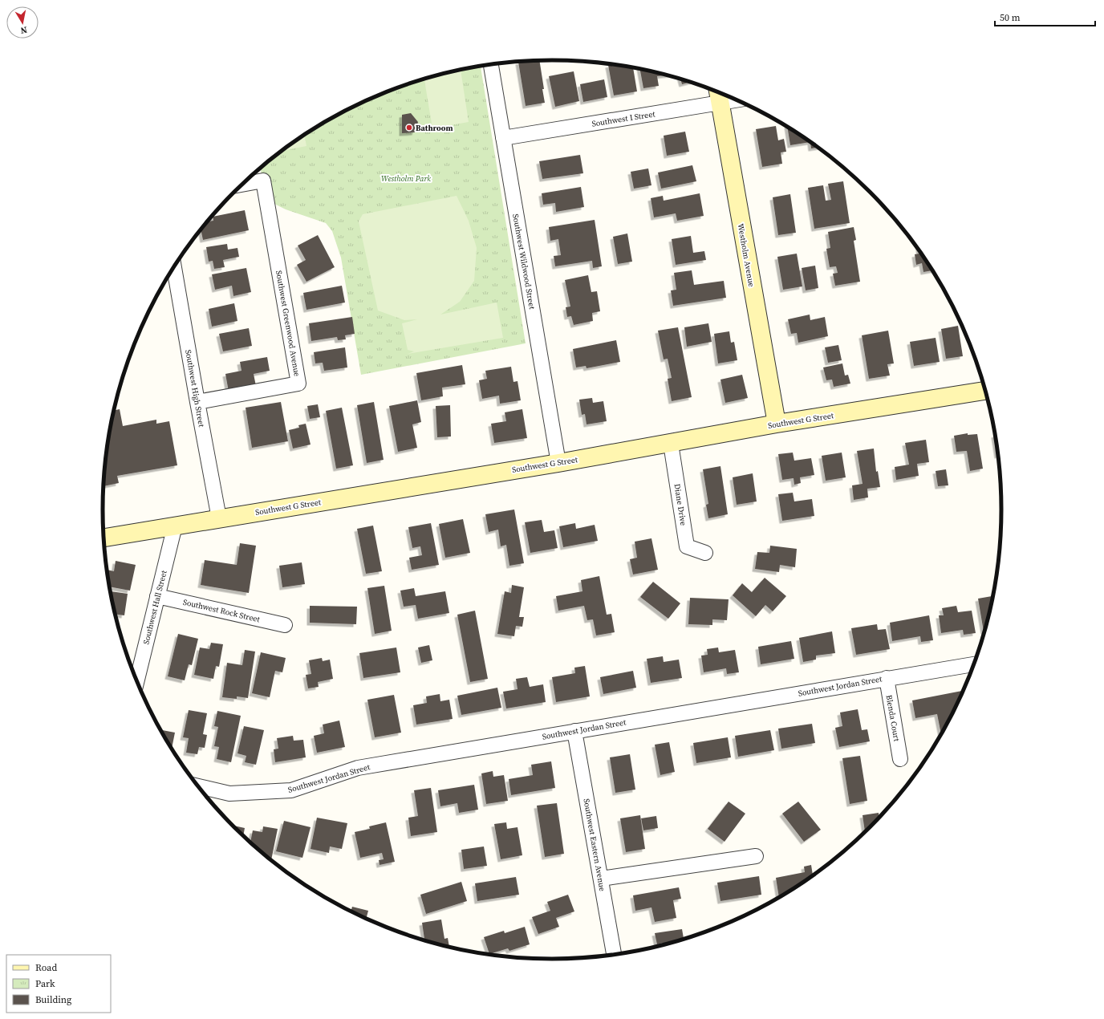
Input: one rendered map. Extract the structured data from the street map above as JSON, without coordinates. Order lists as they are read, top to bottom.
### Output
{
  "streets": {
    "main road": ["Westholm Avenue", "Southwest G Street"],
    "street": [
      "Southwest I Street",
      "Southwest Wildwood Street",
      "Southwest Greenwood Avenue",
      "Southwest High Street",
      "Diane Drive",
      "Southwest Hall Street",
      "Southwest Rock Street",
      "Southwest Jordan Street",
      "Blenda Court",
      "Southwest Eastern Avenue"
    ]
  },
  "crossings": [
    ["Southwest I Street", "Westholm Avenue"],
    ["Southwest I Street", "Southwest Wildwood Street"],
    ["Westholm Avenue", "Southwest G Street"],
    ["Southwest Wildwood Street", "Southwest G Street"],
    ["Southwest Greenwood Avenue", "Southwest High Street"],
    ["Southwest High Street", "Southwest G Street"],
    ["Southwest G Street", "Diane Drive"],
    ["Southwest G Street", "Southwest Hall Street"],
    ["Southwest Hall Street", "Southwest Rock Street"],
    ["Southwest Jordan Street", "Blenda Court"],
    ["Southwest Jordan Street", "Southwest Eastern Avenue"]
  ],
  "parks": ["Westholm Park"],
  "places": ["Bathroom"],
  "legend": ["Road", "Park", "Building"],
  "scale_bar": "50 m",
  "north": "bottom"
}
